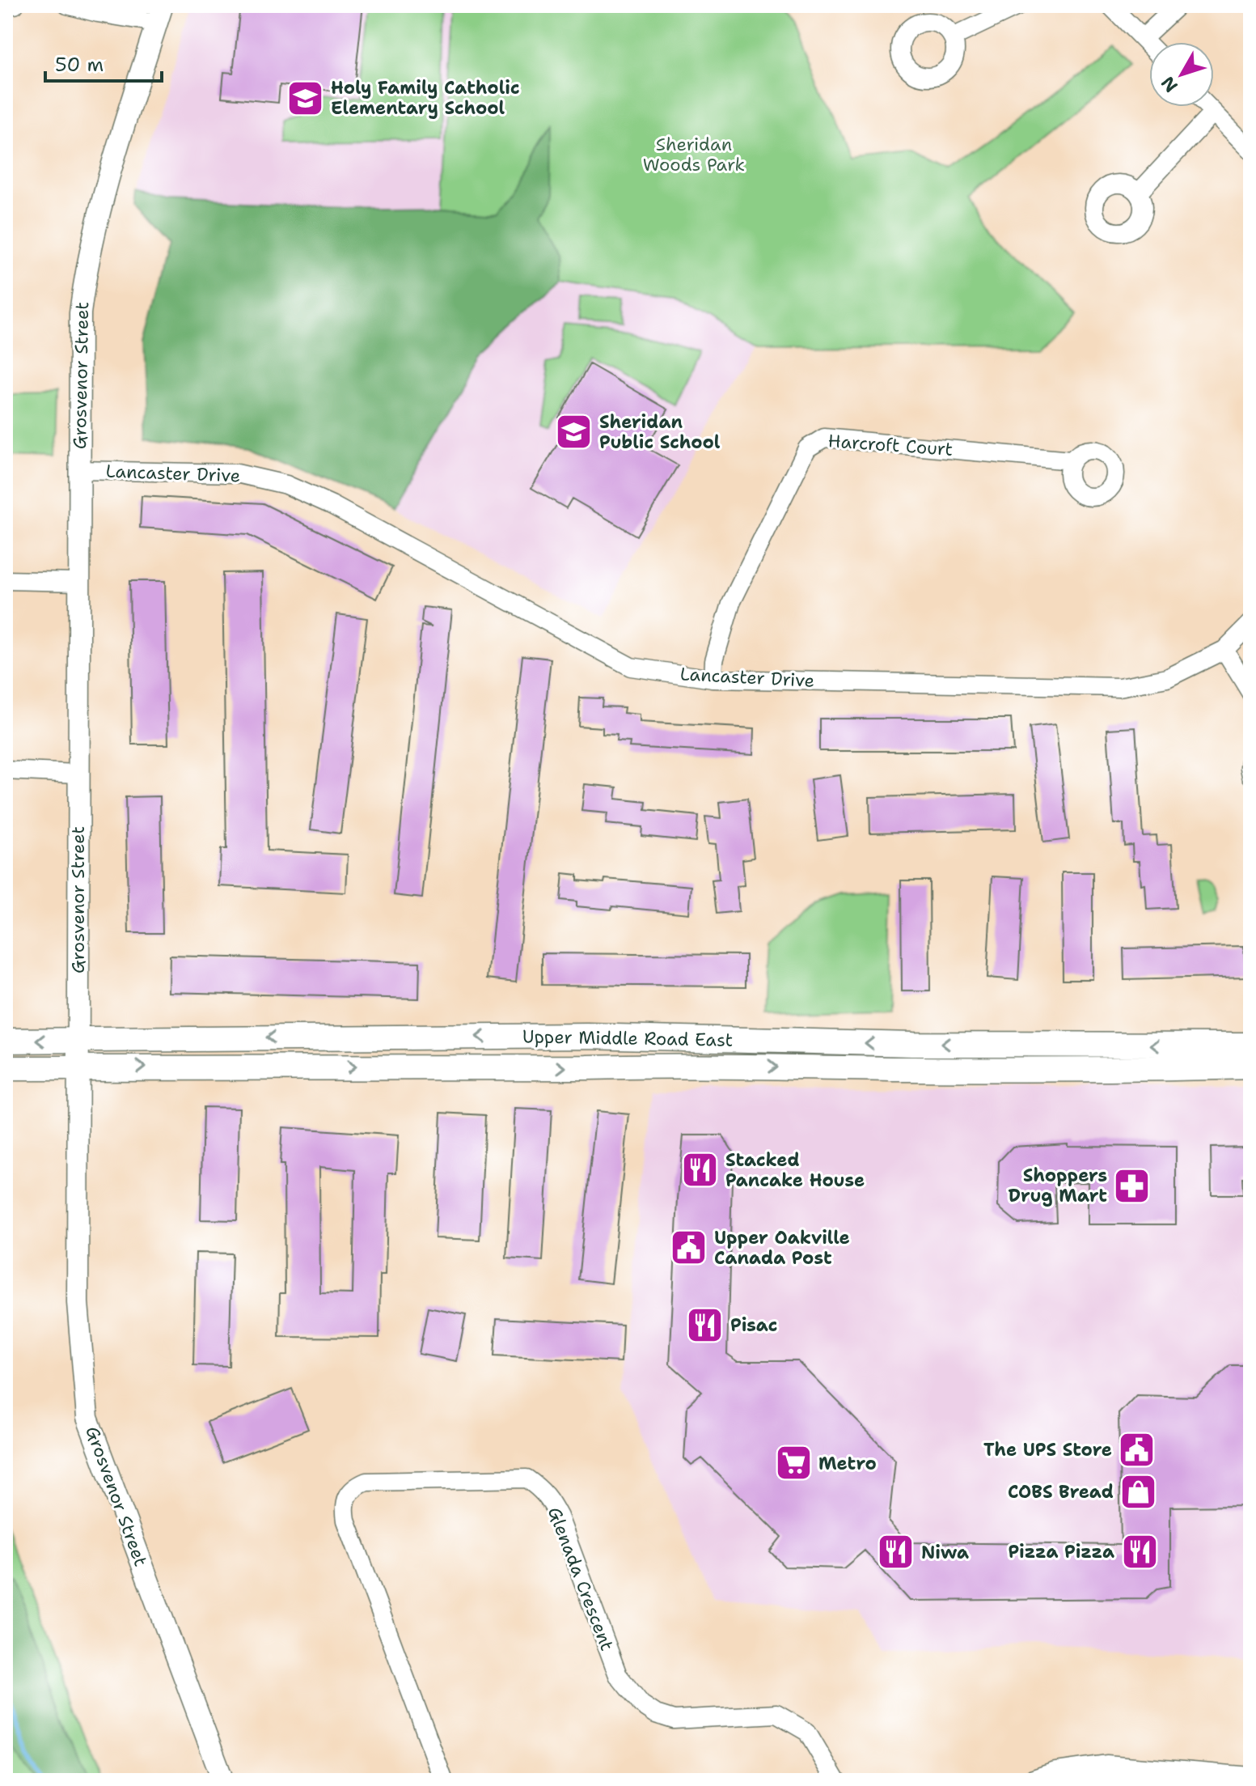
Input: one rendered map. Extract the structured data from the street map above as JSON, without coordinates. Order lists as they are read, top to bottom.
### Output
{
  "streets": {
    "main road": ["Upper Middle Road East"],
    "street": [
      "Grosvenor Street",
      "Harcroft Court",
      "Lancaster Drive",
      "Glenada Crescent"
    ]
  },
  "crossings": [
    ["Grosvenor Street", "Lancaster Drive"],
    ["Grosvenor Street", "Upper Middle Road East"],
    ["Harcroft Court", "Lancaster Drive"]
  ],
  "parks": ["Sheridan Woods Park"],
  "places": {
    "school or university": ["Holy Family Catholic Elementary School", "Sheridan Public School"],
    "restaurant": [
      "Stacked Pancake House",
      "Pisac",
      "Pizza Pizza",
      "Niwa"
    ],
    "pharmacy": ["Shoppers Drug Mart"],
    "public building": ["Upper Oakville Canada Post", "The UPS Store"],
    "supermarket": ["Metro"],
    "shop": ["COBS Bread"]
  },
  "scale_bar": "50 m",
  "north": "bottom left"
}
